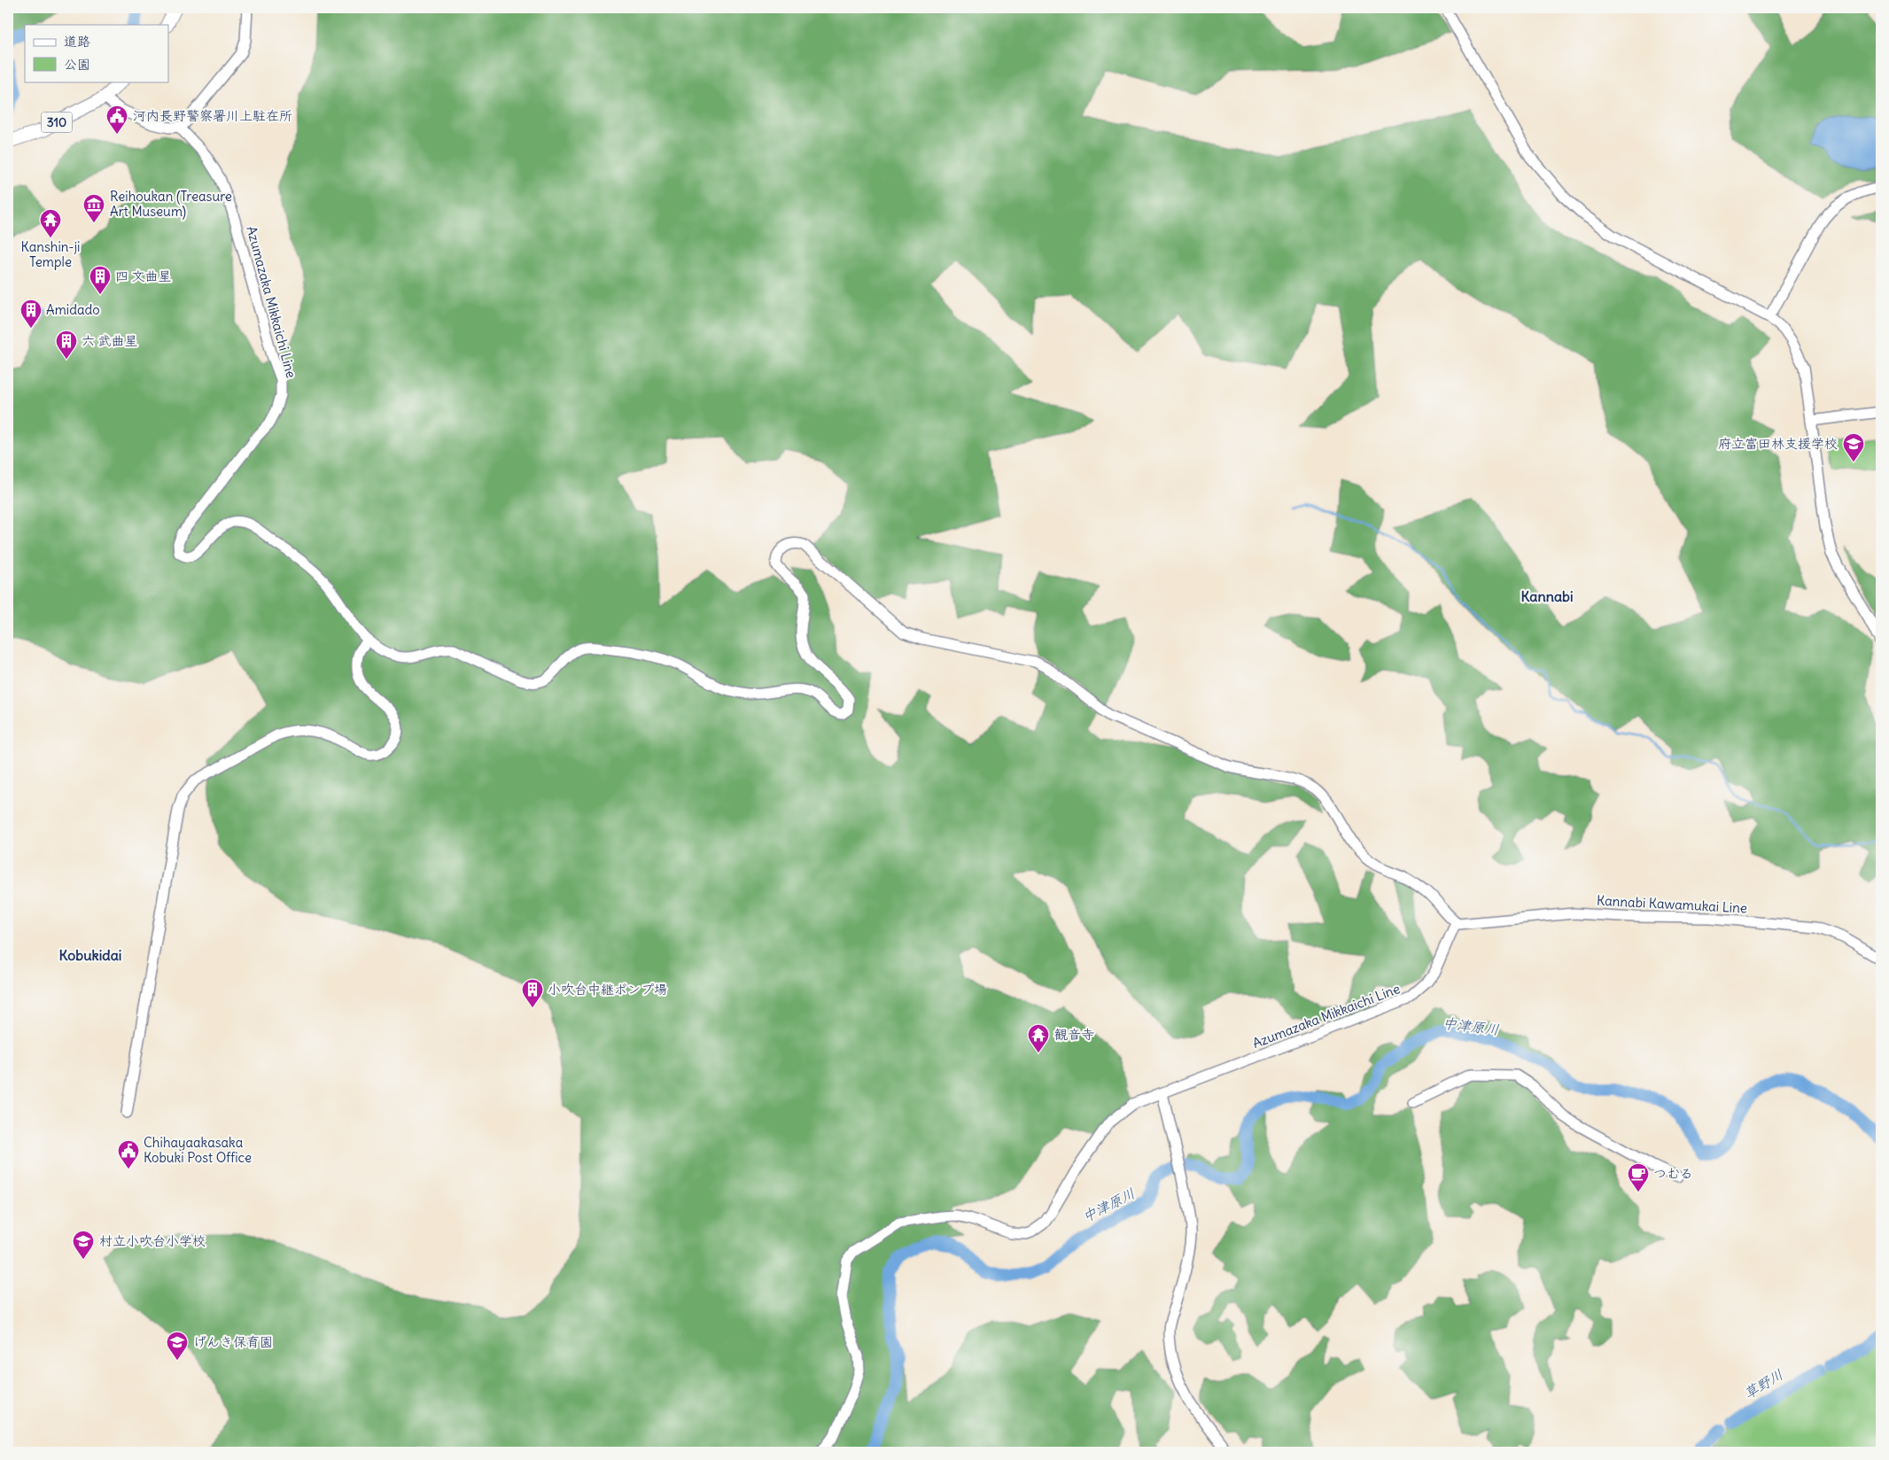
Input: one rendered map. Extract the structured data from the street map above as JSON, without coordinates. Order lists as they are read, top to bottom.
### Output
{
  "streets": {
    "highway": ["310"],
    "main road": ["Azumazaka Mikkaichi Line", "Kannabi Kawamukai Line"]
  },
  "crossings": [
    ["Azumazaka Mikkaichi Line", "Kannabi Kawamukai Line"]
  ],
  "districts": ["Kannabi", "Kobukidai"],
  "water": ["中津原川", "草野川"],
  "places": {
    "public building": ["河内長野警察署川上駐在所", "Chihayaakasaka Kobuki Post Office"],
    "museum": ["Reihoukan (Treasure Art Museum)"],
    "temple": ["Kanshin-ji Temple", "観音寺"],
    "building": [
      "四 文曲星",
      "Amidado",
      "六 武曲星",
      "小吹台中継ポンプ場"
    ],
    "school or university": ["府立富田林支援学校", "村立小吹台小学校", "げんき保育園"],
    "cafe": ["つむる"]
  },
  "legend": ["道路", "公園"]
}
